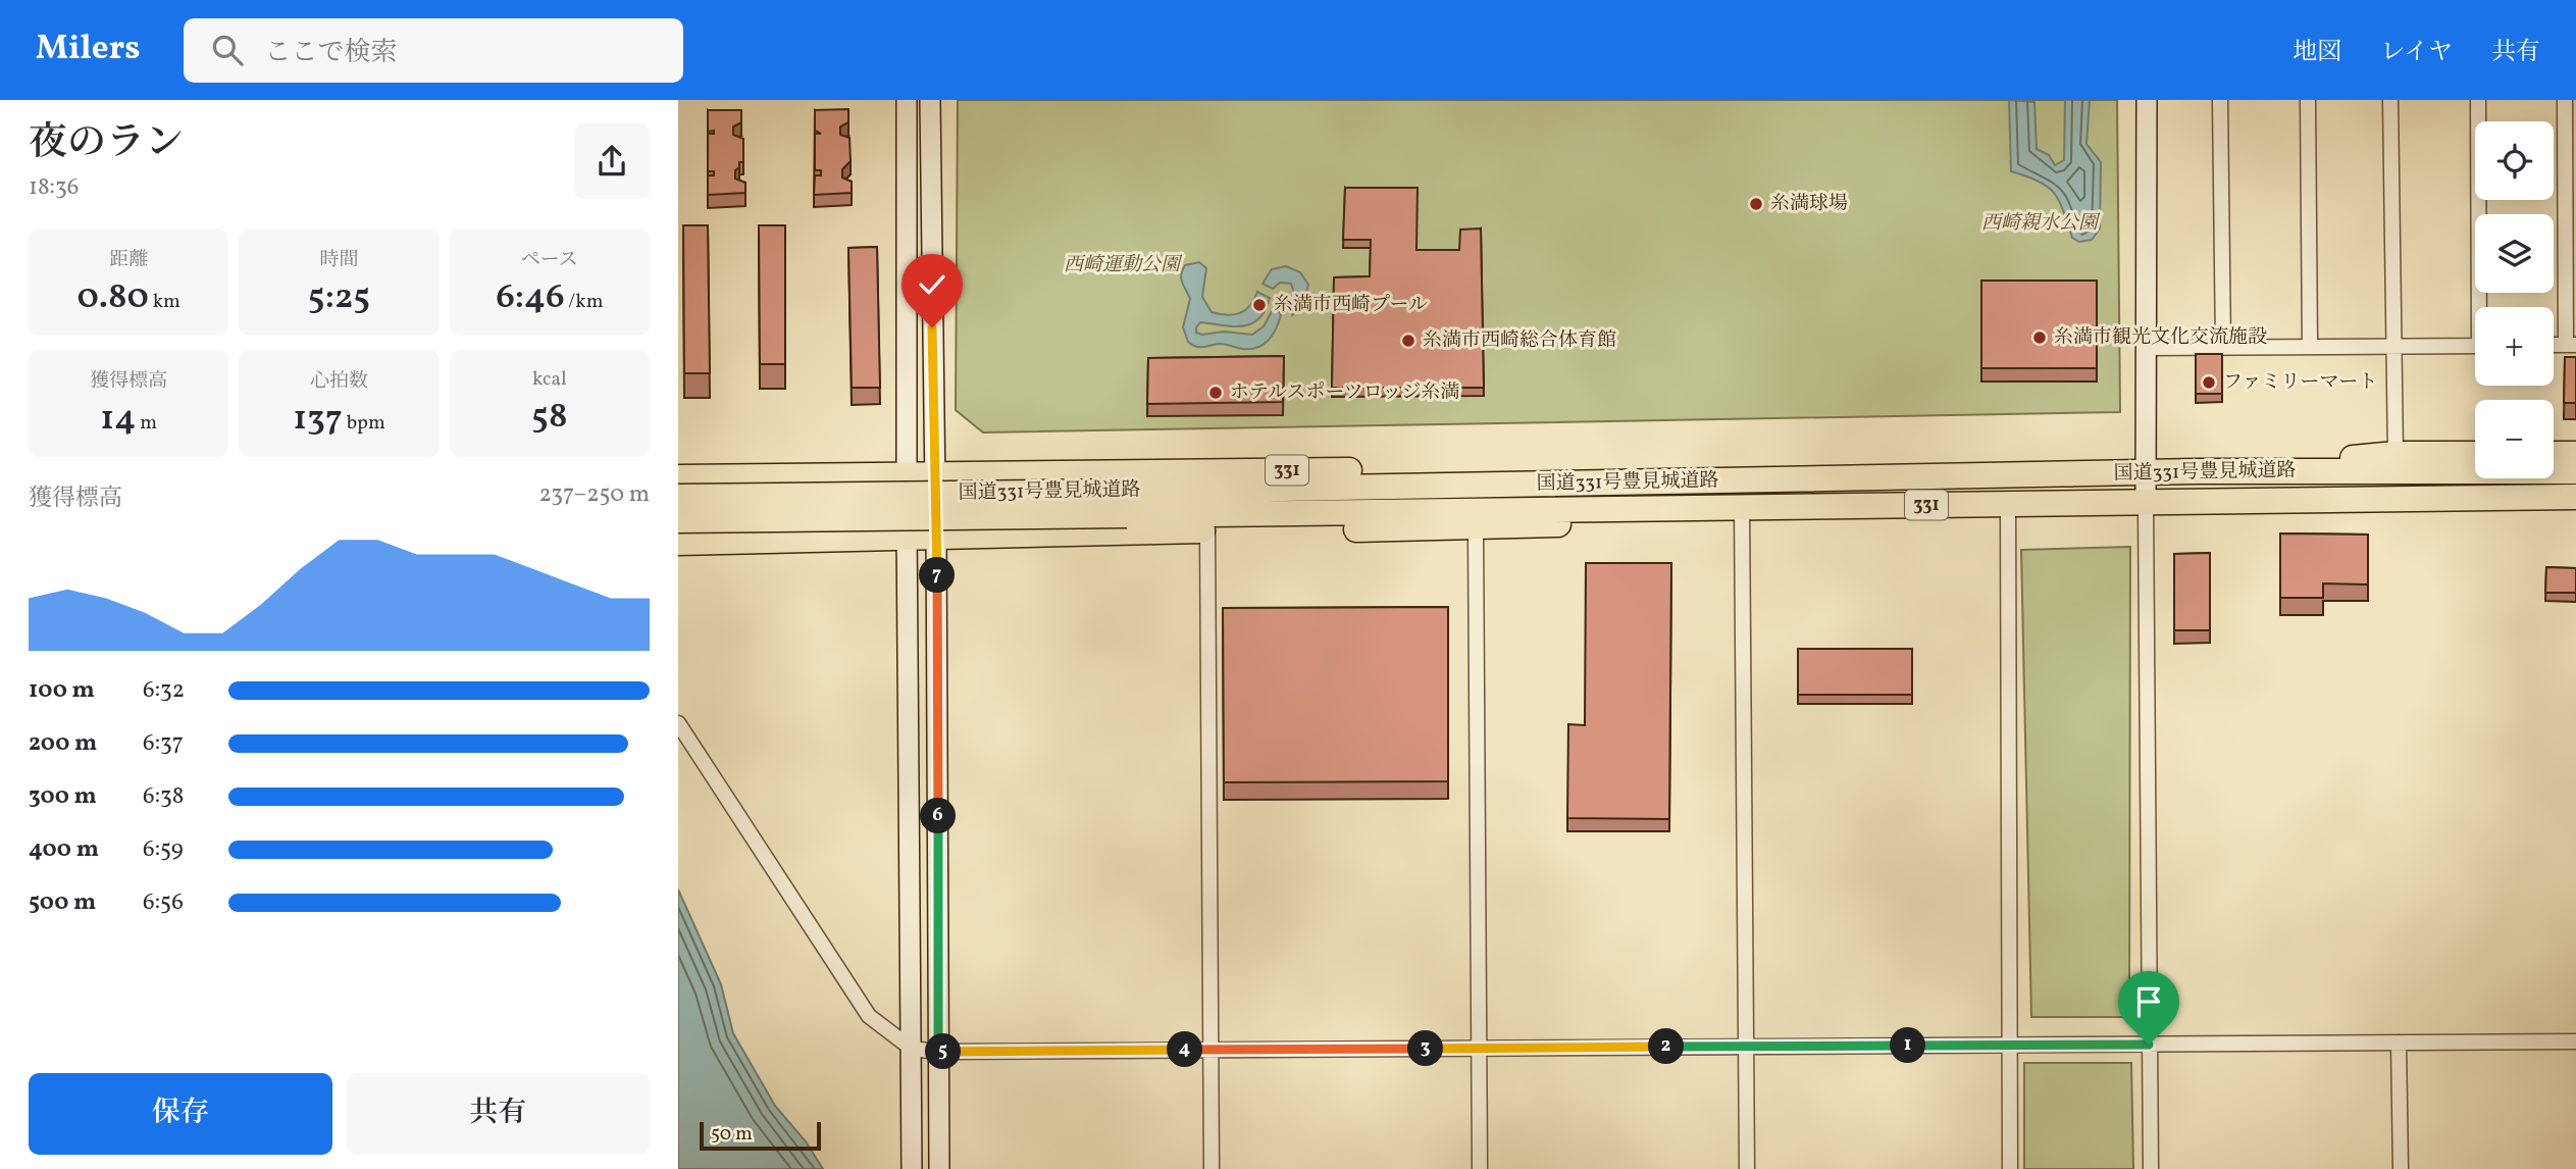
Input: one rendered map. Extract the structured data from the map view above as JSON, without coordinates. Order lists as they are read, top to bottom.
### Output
{
  "streets": {
    "highway": ["331", "国道331号豊見城道路"]
  },
  "crossings": [
    ["331", "国道331号豊見城道路"]
  ],
  "parks": ["西崎親水公園", "西崎運動公園"],
  "places": [
    "糸満球場",
    "糸満市西崎プール",
    "糸満市観光文化交流施設",
    "糸満市西崎総合体育館",
    "ファミリーマート",
    "ホテルスポーツロッジ糸満"
  ],
  "scale_bar": "50 m",
  "page": {
    "header": "Milers",
    "search": "ここで検索",
    "nav": ["地図", "レイヤ", "共有"],
    "heading": ["夜のラン", "18:36"],
    "map_buttons": ["+", "−"],
    "stats": [
      ["距離", "0.80 km"],
      ["時間", "5:25"],
      ["ペース", "6:46 /km"],
      ["獲得標高", "14 m"],
      ["心拍数", "137 bpm"],
      ["kcal", "58"]
    ],
    "chart": ["獲得標高", "237–250 m"],
    "pins": [
      "7",
      "6",
      "1",
      "2",
      "3",
      "4",
      "5"
    ],
    "list": [
      {
        "name": "100 m",
        "note": "6:32"
      },
      {
        "name": "200 m",
        "note": "6:37"
      },
      {
        "name": "300 m",
        "note": "6:38"
      },
      {
        "name": "400 m",
        "note": "6:59"
      },
      {
        "name": "500 m",
        "note": "6:56"
      }
    ],
    "buttons": ["保存", "共有"],
    "scale": "50 m"
  }
}
